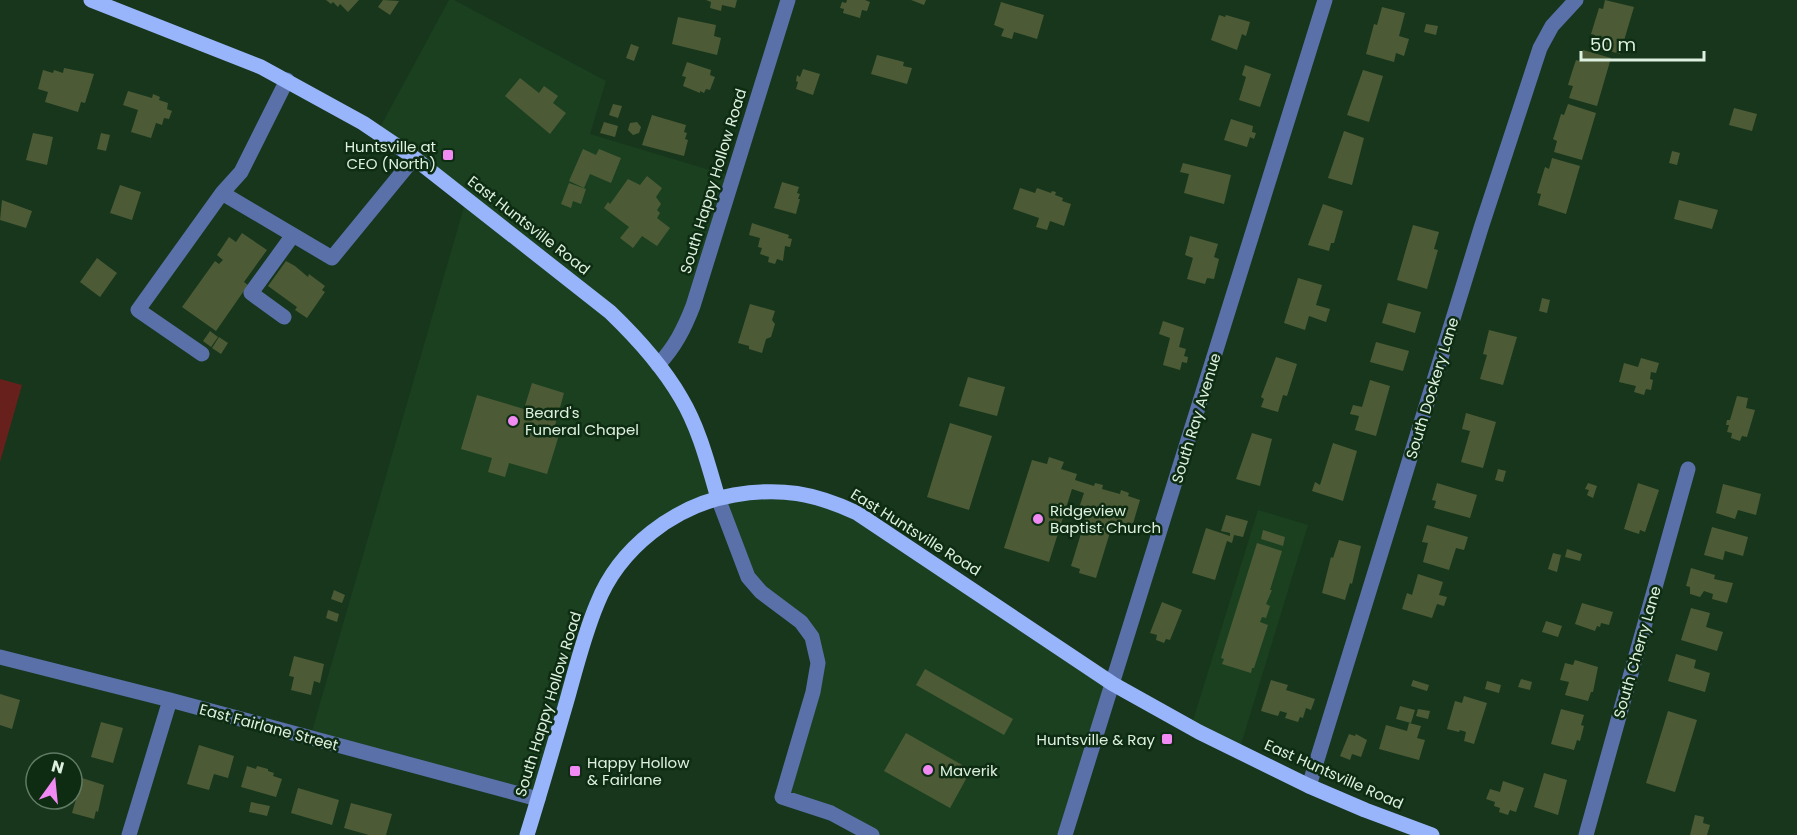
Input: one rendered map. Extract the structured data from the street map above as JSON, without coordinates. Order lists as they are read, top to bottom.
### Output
{
  "streets": {
    "main road": ["South Happy Hollow Road", "East Huntsville Road"],
    "street": [
      "South Dockery Lane",
      "South Ray Avenue",
      "South Cherry Lane",
      "East Fairlane Street"
    ]
  },
  "crossings": [
    ["South Happy Hollow Road", "East Huntsville Road"],
    ["South Happy Hollow Road", "East Fairlane Street"],
    ["East Huntsville Road", "South Dockery Lane"],
    ["East Huntsville Road", "South Ray Avenue"]
  ],
  "places": {
    "transit": ["Huntsville at CEO (North)", "Huntsville & Ray", "Happy Hollow & Fairlane"],
    "other": ["Beard's Funeral Chapel", "Ridgeview Baptist Church", "Maverik"]
  },
  "scale_bar": "50 m",
  "north": "top"
}
